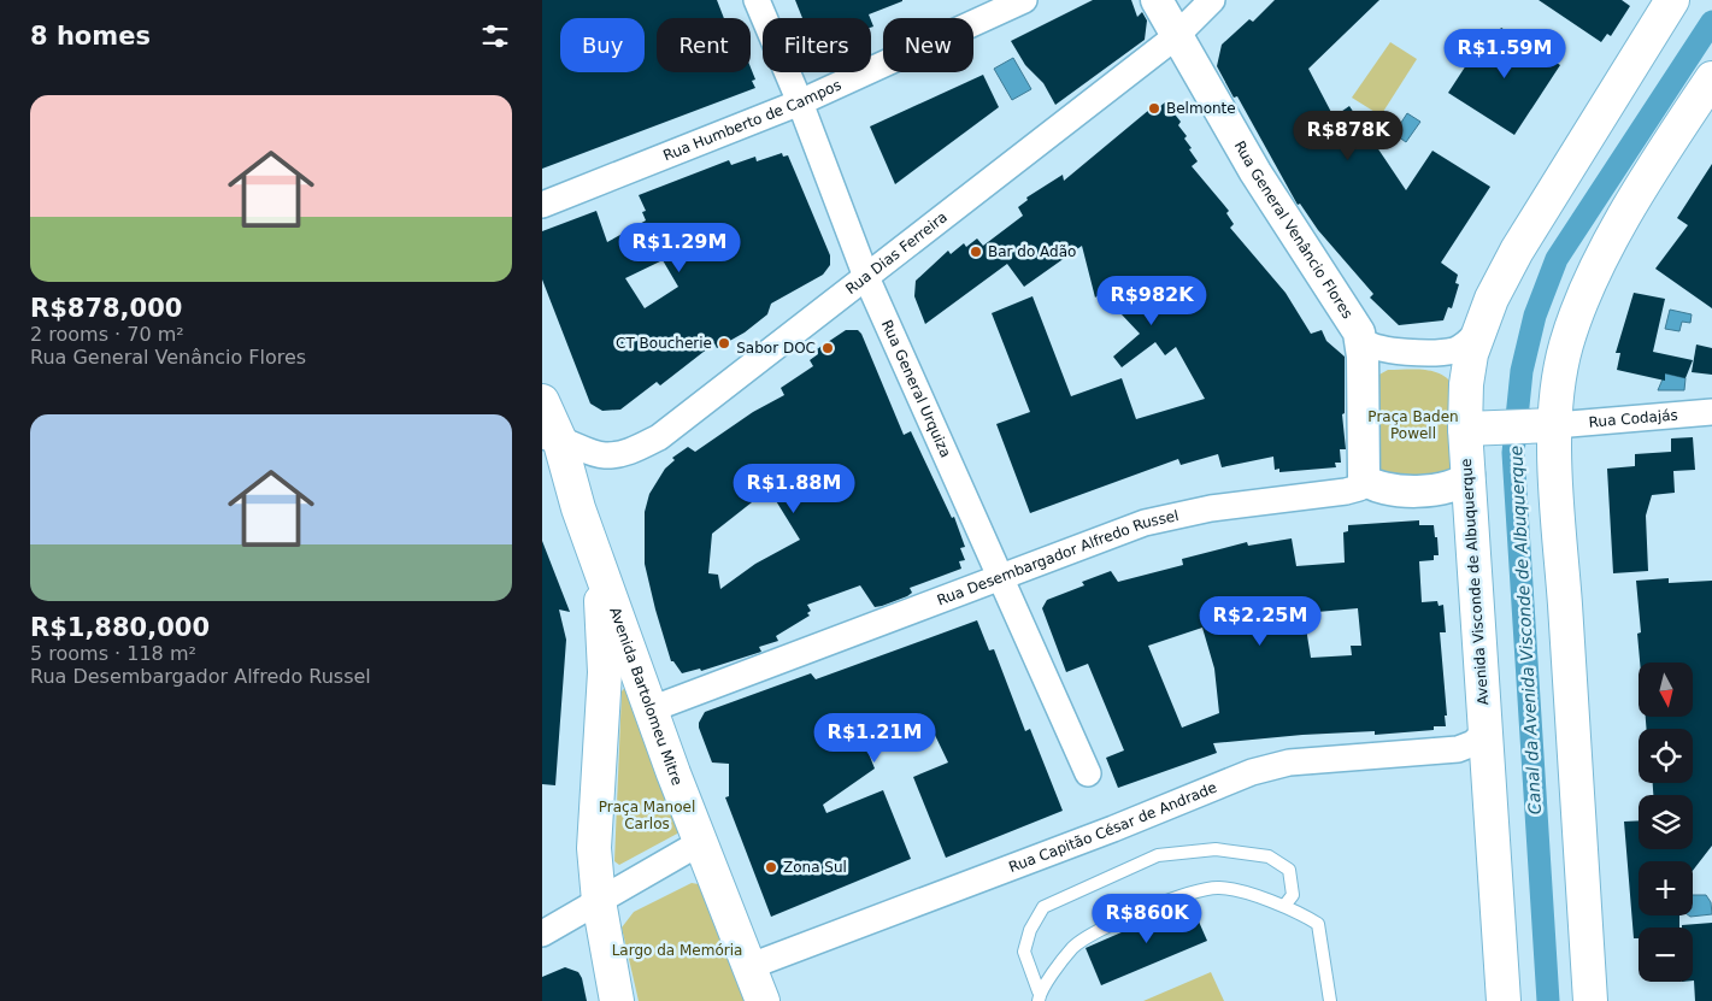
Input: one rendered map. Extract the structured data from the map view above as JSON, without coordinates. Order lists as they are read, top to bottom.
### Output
{
  "streets": {
    "main road": ["Avenida Visconde de Albuquerque", "Avenida Bartolomeu Mitre"],
    "street": [
      "Rua Humberto de Campos",
      "Rua General Venâncio Flores",
      "Rua Dias Ferreira",
      "Rua General Urquiza",
      "Rua Codajás",
      "Rua Desembargador Alfredo Russel",
      "Rua Capitão César de Andrade"
    ]
  },
  "crossings": [
    ["Rua Humberto de Campos", "Rua General Urquiza"],
    ["Rua General Venâncio Flores", "Rua Dias Ferreira"],
    ["Rua General Venâncio Flores", "Rua Desembargador Alfredo Russel"],
    ["Rua General Venâncio Flores", "Avenida Visconde de Albuquerque"],
    ["Rua Dias Ferreira", "Rua General Urquiza"],
    ["Rua Dias Ferreira", "Avenida Bartolomeu Mitre"],
    ["Rua General Urquiza", "Rua Desembargador Alfredo Russel"],
    ["Rua Desembargador Alfredo Russel", "Avenida Visconde de Albuquerque"],
    ["Rua Desembargador Alfredo Russel", "Avenida Bartolomeu Mitre"],
    ["Avenida Visconde de Albuquerque", "Rua Capitão César de Andrade"],
    ["Avenida Bartolomeu Mitre", "Rua Capitão César de Andrade"]
  ],
  "water": ["Canal da Avenida Visconde de Albuquerque"],
  "parks": ["Praça Baden Powell", "Praça Manoel Carlos", "Largo da Memória"],
  "places": [
    "Belmonte",
    "Bar do Adão",
    "CT Boucherie",
    "Sabor DOC",
    "Zona Sul"
  ],
  "north": "bottom",
  "page": {
    "heading": "8 homes",
    "chip": [
      "Buy",
      "Rent",
      "Filters",
      "New"
    ],
    "price": [
      "R$1.59M",
      "R$878K",
      "R$1.29M",
      "R$982K",
      "R$1.88M",
      "R$2.25M",
      "R$1.21M",
      "R$860K"
    ],
    "list": [
      {
        "name": "R$878,000",
        "note": "2 rooms · 70 m² · Rua General Venâncio Flores"
      },
      {
        "name": "R$1,880,000",
        "note": "5 rooms · 118 m² · Rua Desembargador Alfredo Russel"
      }
    ],
    "map_buttons": ["+", "−"]
  }
}
